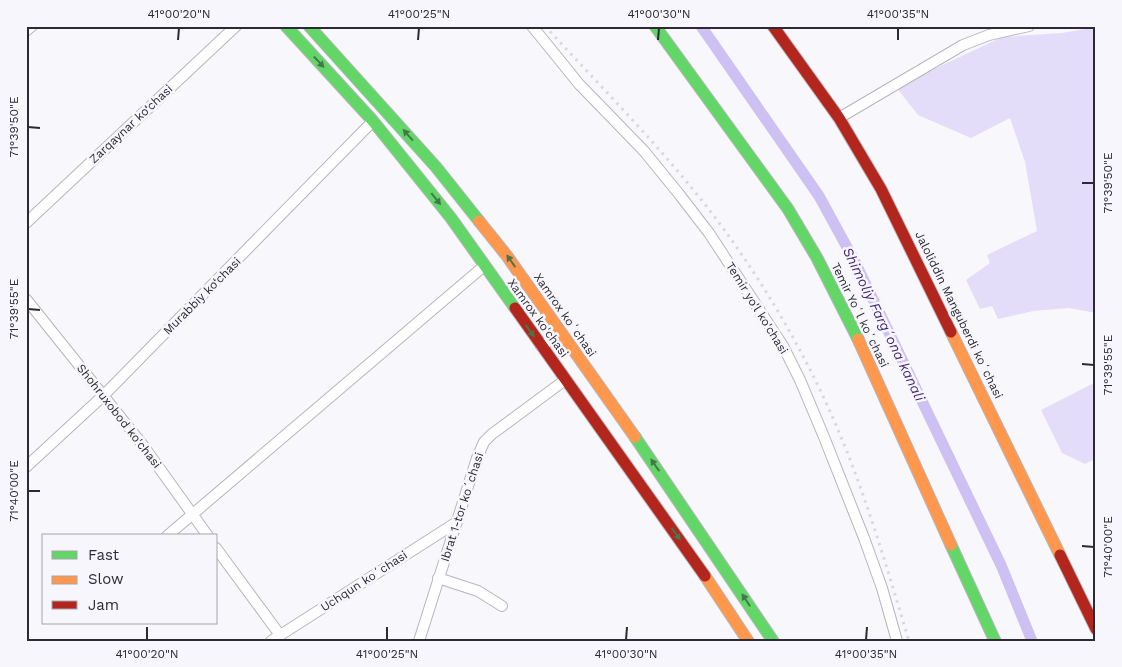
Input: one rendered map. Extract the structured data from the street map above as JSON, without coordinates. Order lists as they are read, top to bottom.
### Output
{
  "streets": {
    "main road": [
      "Xamrox koʻchasi",
      "Temir Yoʻl koʻchasi",
      "Jaloliddin Manguberdi koʻchasi",
      "Xamrox ko'chasi"
    ],
    "street": [
      "Zarqaynar ko‘chasi",
      "Murabbiy ko‘chasi",
      "Temir yo'l ko'chasi",
      "Shohruxobod ko'chasi",
      "Ibrat 1-tor koʻchasi",
      "Uchqun koʻchasi"
    ]
  },
  "crossings": [
    ["Murabbiy ko‘chasi", "Xamrox ko'chasi"],
    ["Murabbiy ko‘chasi", "Shohruxobod ko'chasi"],
    ["Xamrox ko'chasi", "Ibrat 1-tor koʻchasi"],
    ["Ibrat 1-tor koʻchasi", "Uchqun koʻchasi"]
  ],
  "one_way": ["Xamrox koʻchasi", "Xamrox ko'chasi"],
  "water": ["Shimoliy Fargʻona kanali"],
  "legend": ["Fast", "Slow", "Jam"],
  "coordinates": [
    "41°00'20\"N",
    "41°00'25\"N",
    "41°00'30\"N",
    "41°00'35\"N",
    "71°39'50\"E",
    "71°39'55\"E",
    "71°40'00\"E"
  ]
}
